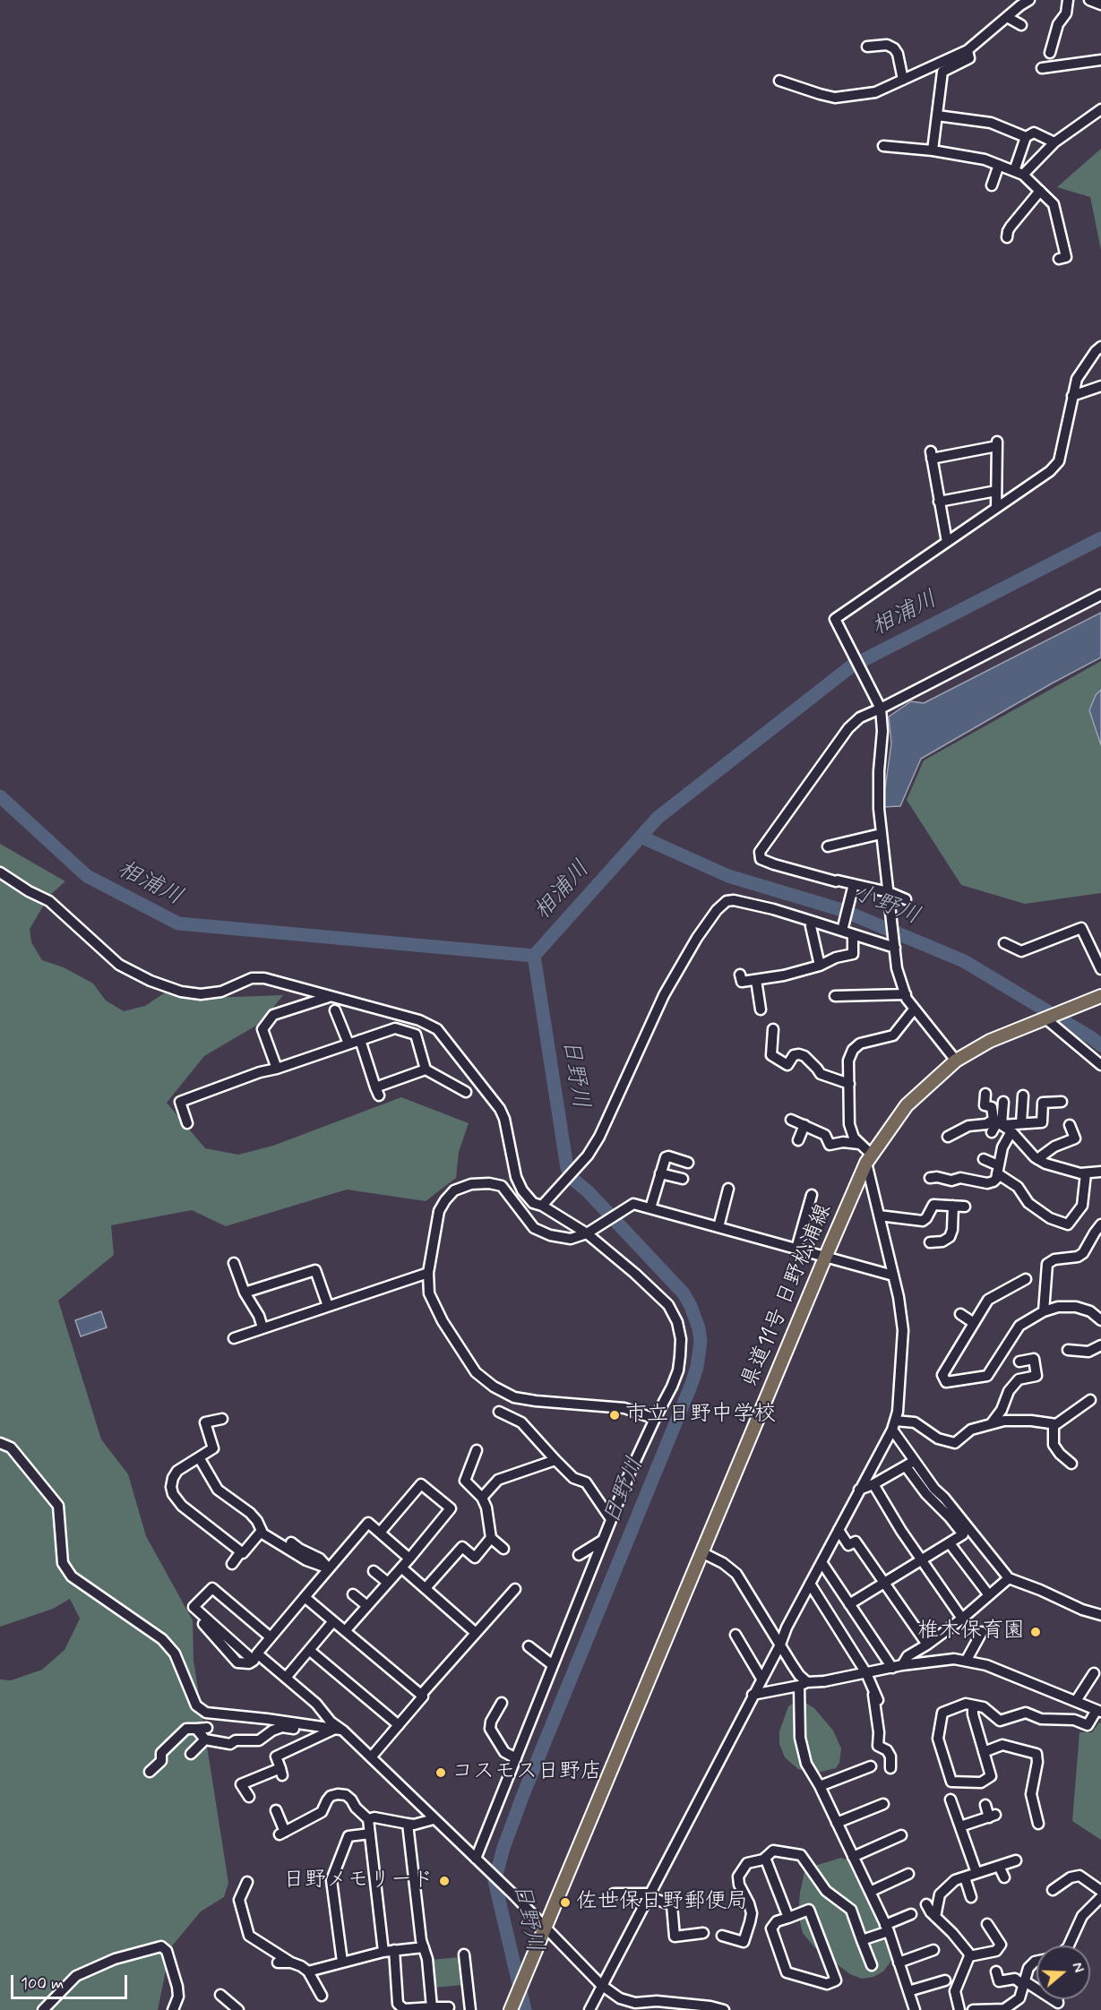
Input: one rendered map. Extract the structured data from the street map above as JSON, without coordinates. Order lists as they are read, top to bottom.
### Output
{
  "streets": {
    "main road": ["県道11号 日野松浦線"]
  },
  "water": ["相浦川", "小野川", "日野川"],
  "places": [
    "市立日野中学校",
    "椎木保育園",
    "コスモス日野店",
    "日野メモリード",
    "佐世保日野郵便局"
  ],
  "scale_bar": "100 m",
  "north": "right"
}
